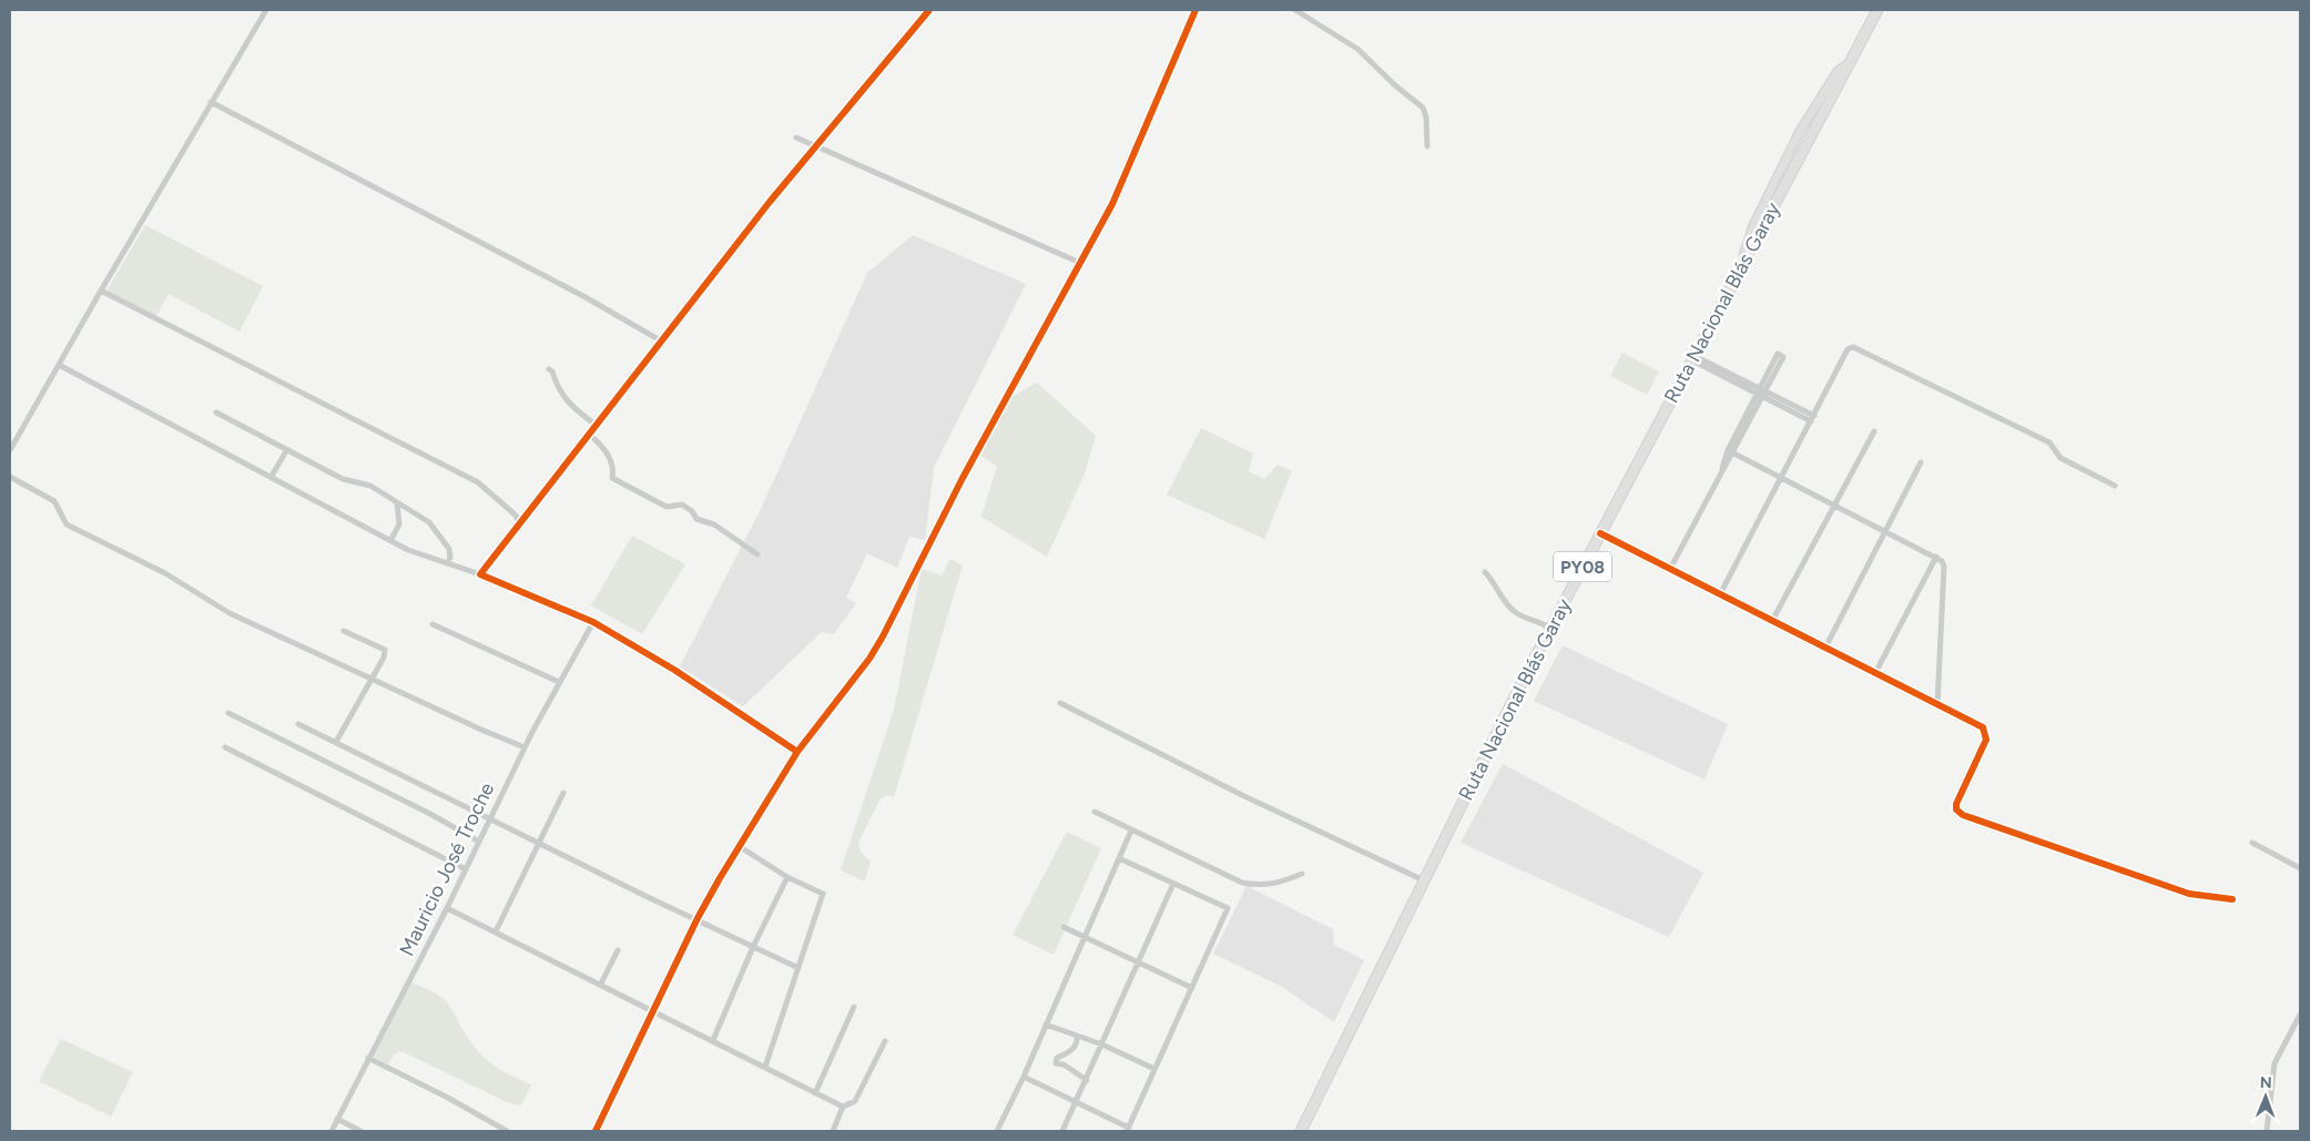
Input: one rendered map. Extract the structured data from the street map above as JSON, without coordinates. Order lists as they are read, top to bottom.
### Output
{
  "streets": {
    "highway": ["Ruta Nacional Blás Garay", "PY08"],
    "street": ["Mauricio José Troche"]
  },
  "north": "top"
}
